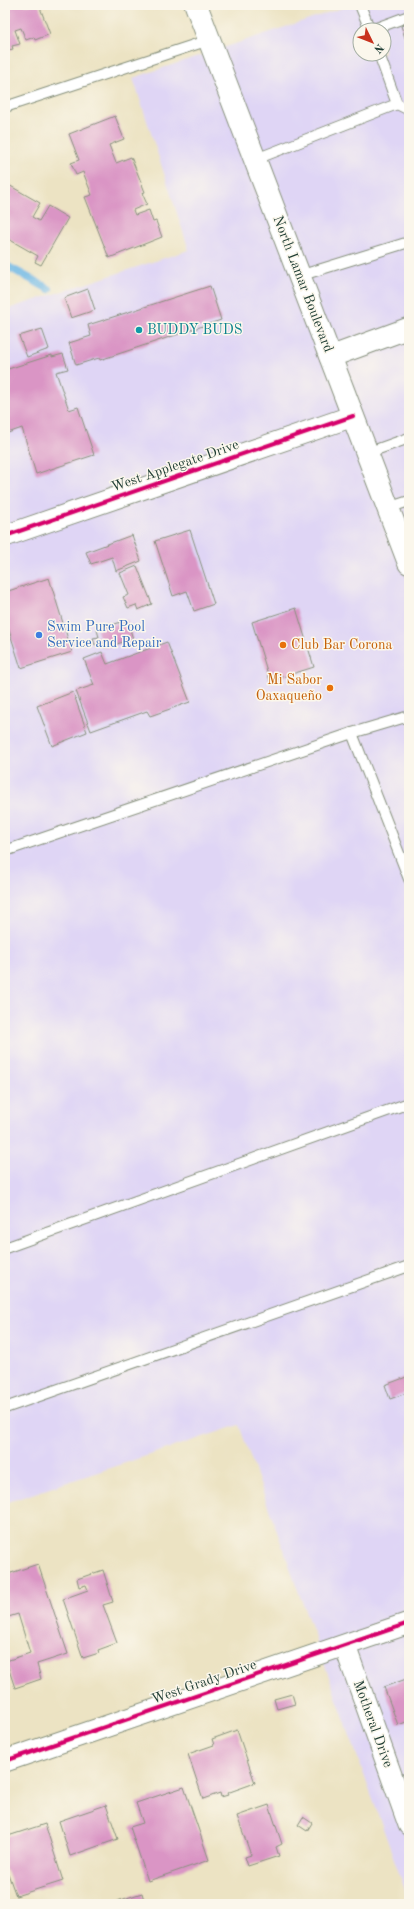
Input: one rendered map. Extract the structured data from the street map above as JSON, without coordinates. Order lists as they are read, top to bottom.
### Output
{
  "streets": {
    "main road": ["North Lamar Boulevard"],
    "street": ["West Applegate Drive", "West Grady Drive", "Motheral Drive"]
  },
  "crossings": [
    ["North Lamar Boulevard", "West Applegate Drive"],
    ["West Grady Drive", "Motheral Drive"]
  ],
  "places": [
    "BUDDY BUDS",
    "Swim Pure Pool Service and Repair",
    "Club Bar Corona",
    "Mi Sabor Oaxaqueño"
  ],
  "north": "bottom right"
}
